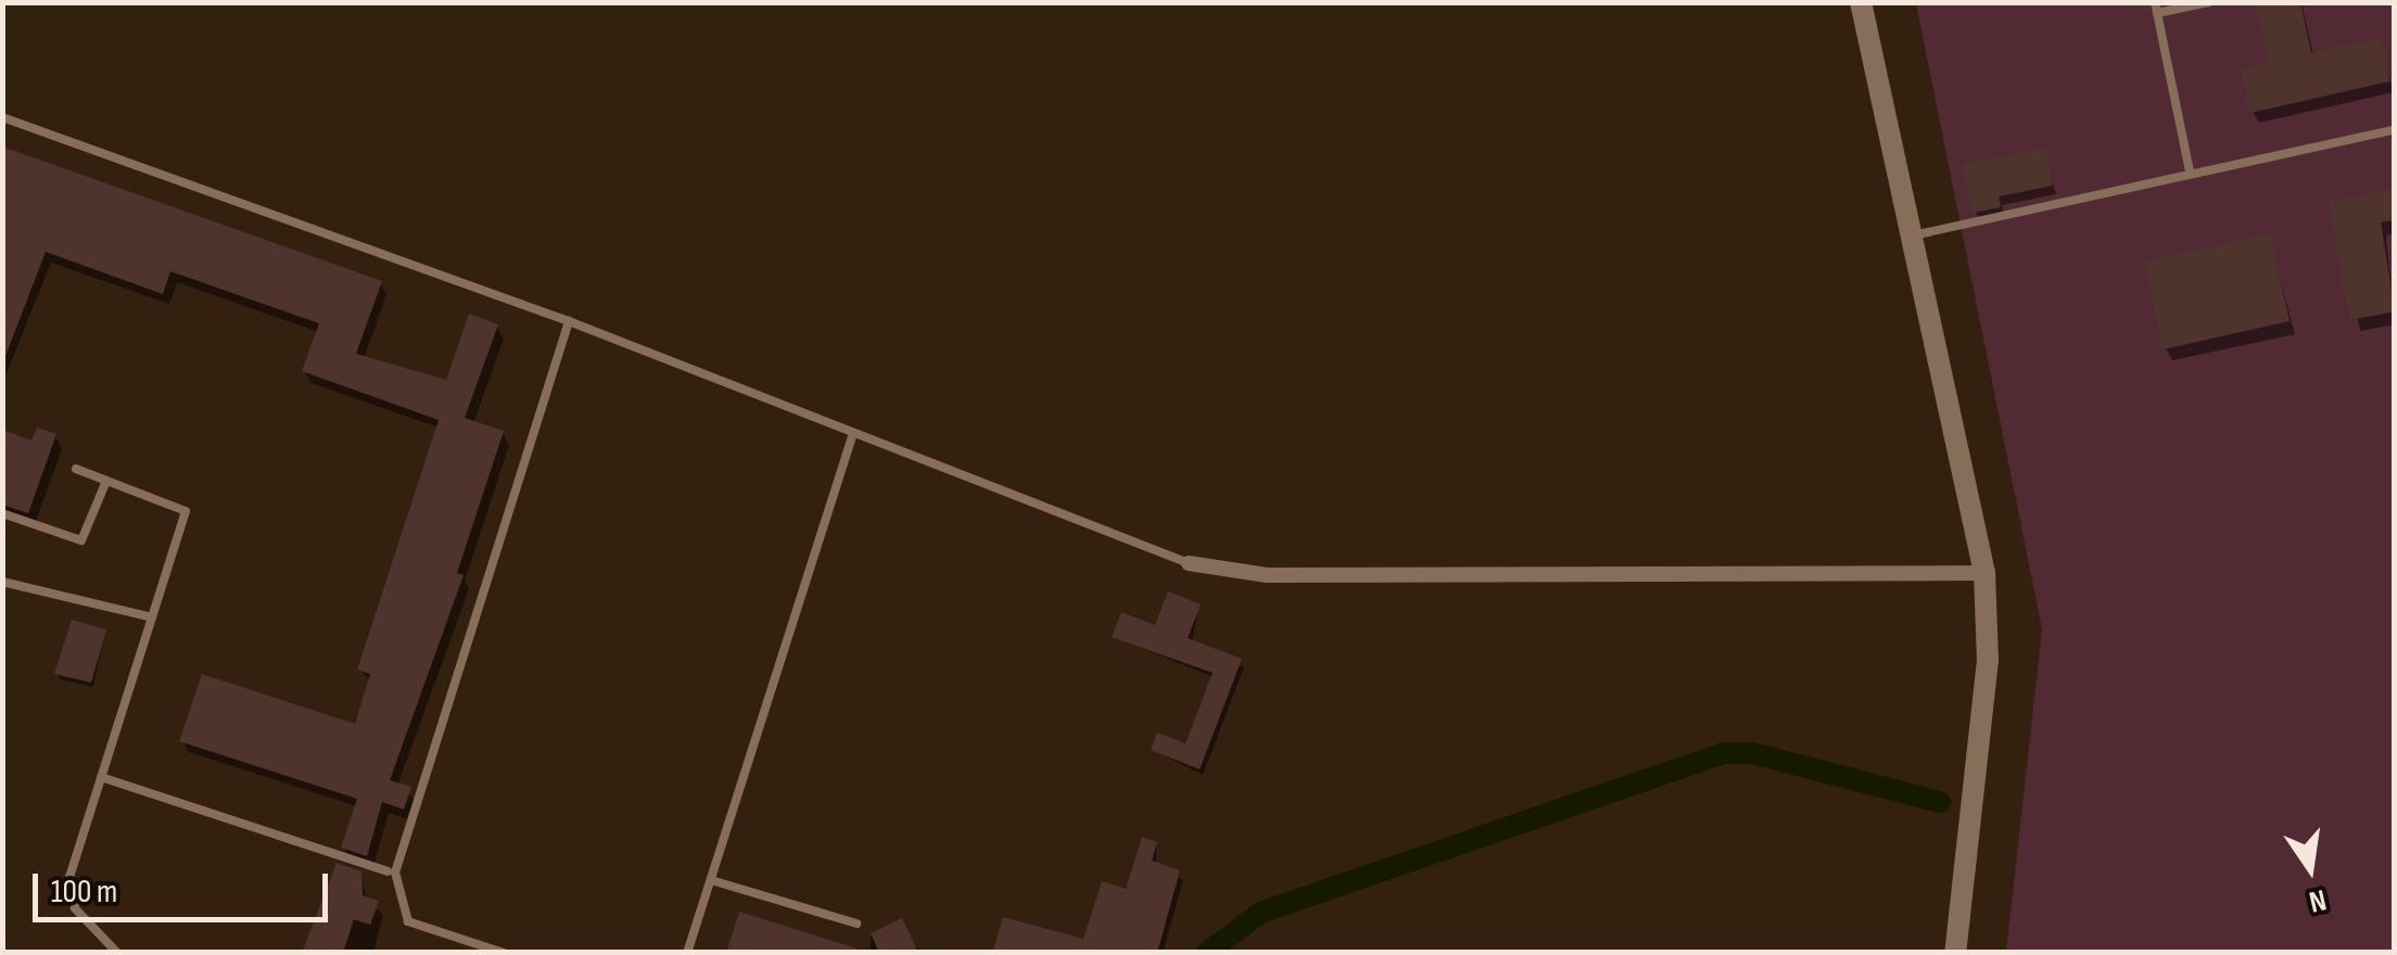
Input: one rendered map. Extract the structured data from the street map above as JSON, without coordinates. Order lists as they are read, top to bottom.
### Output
{
  "scale_bar": "100 m",
  "north": "bottom"
}
